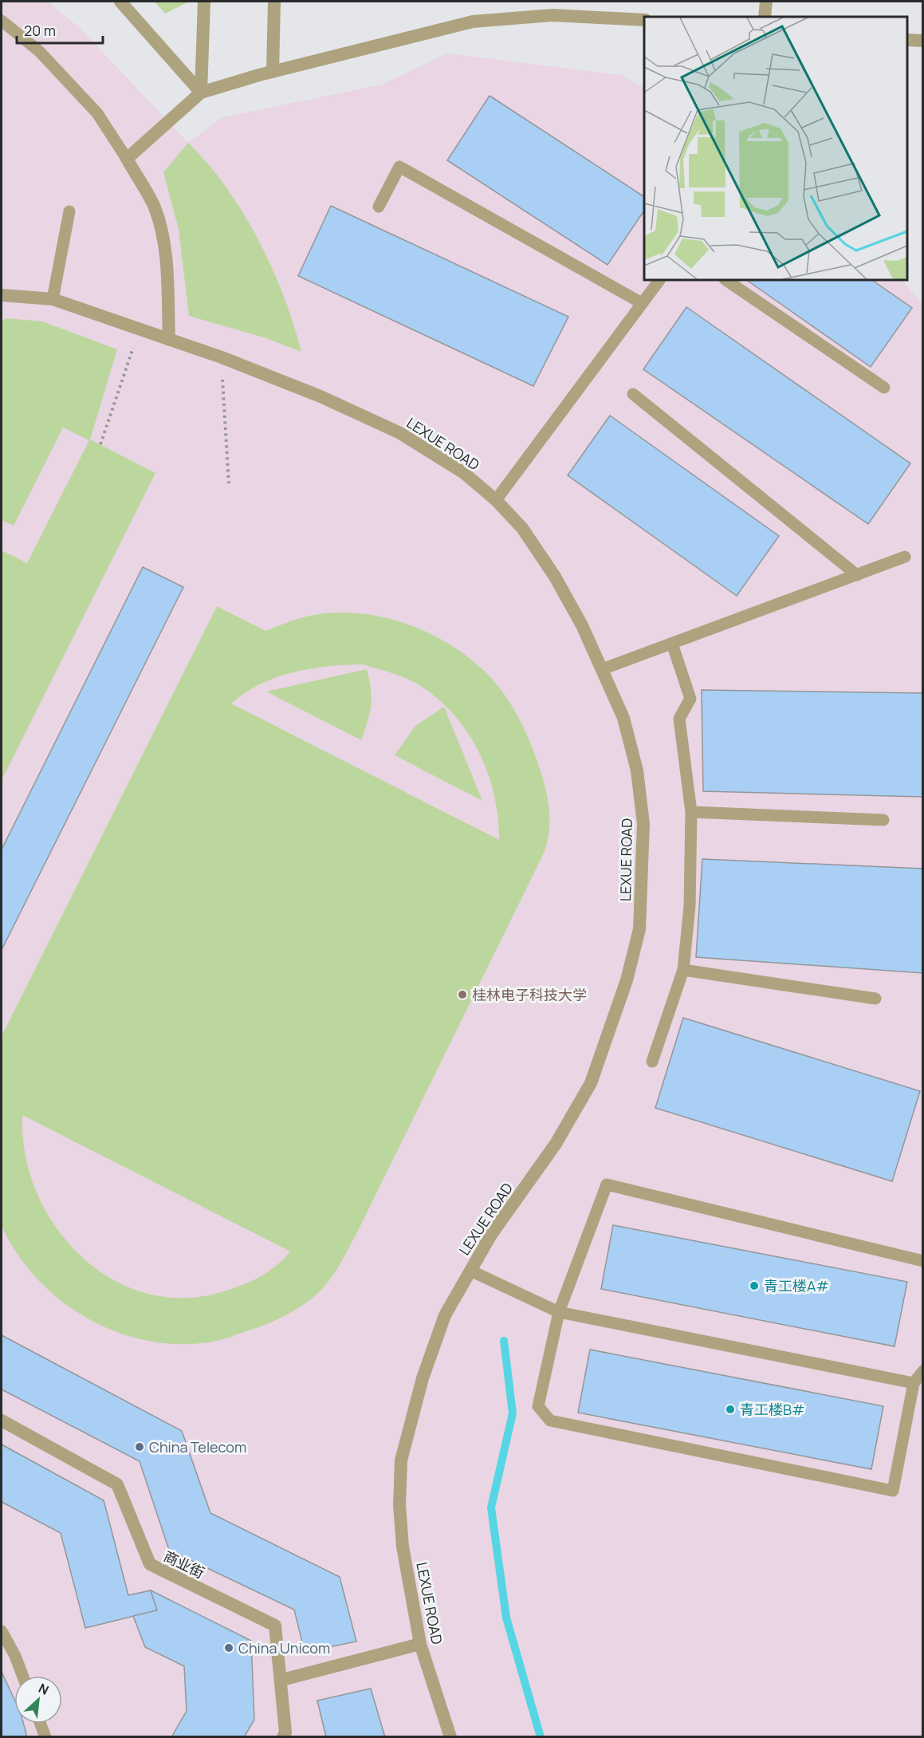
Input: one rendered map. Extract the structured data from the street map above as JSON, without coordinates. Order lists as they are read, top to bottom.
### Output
{
  "streets": {
    "street": ["LEXUE ROAD", "商业街"]
  },
  "places": [
    "桂林电子科技大学",
    "青工楼A#",
    "青工楼B#",
    "China Telecom",
    "China Unicom"
  ],
  "scale_bar": "20 m",
  "north": "top right"
}
